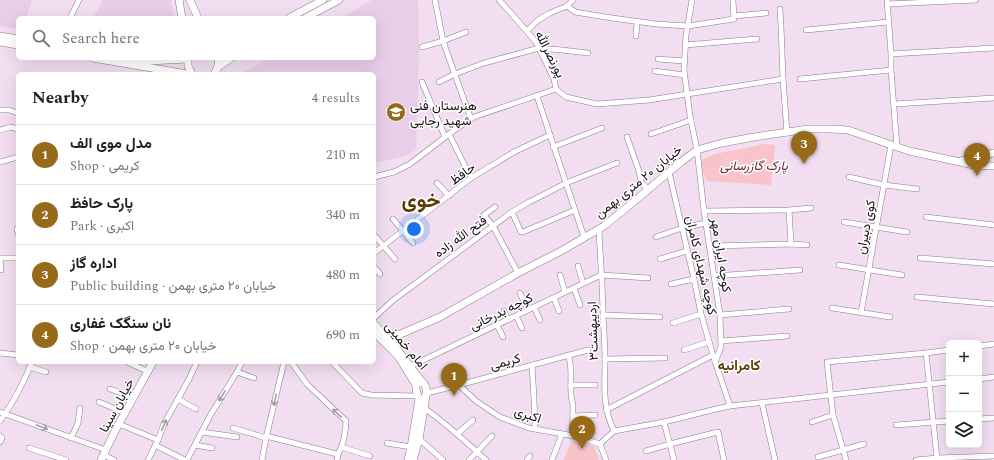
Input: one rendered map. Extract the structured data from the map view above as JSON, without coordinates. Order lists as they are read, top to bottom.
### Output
{
  "streets": {
    "street": [
      "پورنصرالله",
      "حافظ",
      "خیابان ۲۰ متری بهمن",
      "کوی دبیران",
      "فتح الله زاده",
      "کوچه ایران مهر",
      "کوچه شهدای کامران",
      "کوچه بدرخانی",
      "اردیبهشت۳",
      "امام خمینی",
      "کریمی",
      "خیابان سینا",
      "اکبری"
    ]
  },
  "crossings": [
    ["پورنصرالله", "کوچه ایران مهر"],
    ["خیابان ۲۰ متری بهمن", "کوی دبیران"],
    ["خیابان ۲۰ متری بهمن", "کوچه ایران مهر"],
    ["خیابان ۲۰ متری بهمن", "کوچه شهدای کامران"],
    ["خیابان ۲۰ متری بهمن", "اردیبهشت۳"],
    ["خیابان ۲۰ متری بهمن", "امام خمینی"],
    ["کوچه ایران مهر", "کوچه شهدای کامران"],
    ["کوچه بدرخانی", "اردیبهشت۳"],
    ["کوچه بدرخانی", "امام خمینی"],
    ["کریمی", "اکبری"]
  ],
  "districts": ["خوی", "کامرانیه"],
  "parks": ["پارک گازرسانی"],
  "places": {
    "school or university": ["هنرستان فنی شهید رجایی"]
  },
  "page": {
    "search": "Search here",
    "heading": ["Nearby", "4 results"],
    "list": [
      {
        "mark": "1",
        "name": "مدل موی الف",
        "note": "Shop · کریمی",
        "value": "210 m"
      },
      {
        "mark": "2",
        "name": "پارک حافظ",
        "note": "Park · اکبری",
        "value": "340 m"
      },
      {
        "mark": "3",
        "name": "اداره گاز",
        "note": "Public building · خیابان ۲۰ متری بهمن",
        "value": "480 m"
      },
      {
        "mark": "4",
        "name": "نان سنگک غفاری",
        "note": "Shop · خیابان ۲۰ متری بهمن",
        "value": "690 m"
      }
    ],
    "pins": [
      "3",
      "4",
      "1",
      "2"
    ],
    "map_buttons": ["+", "−"]
  }
}
